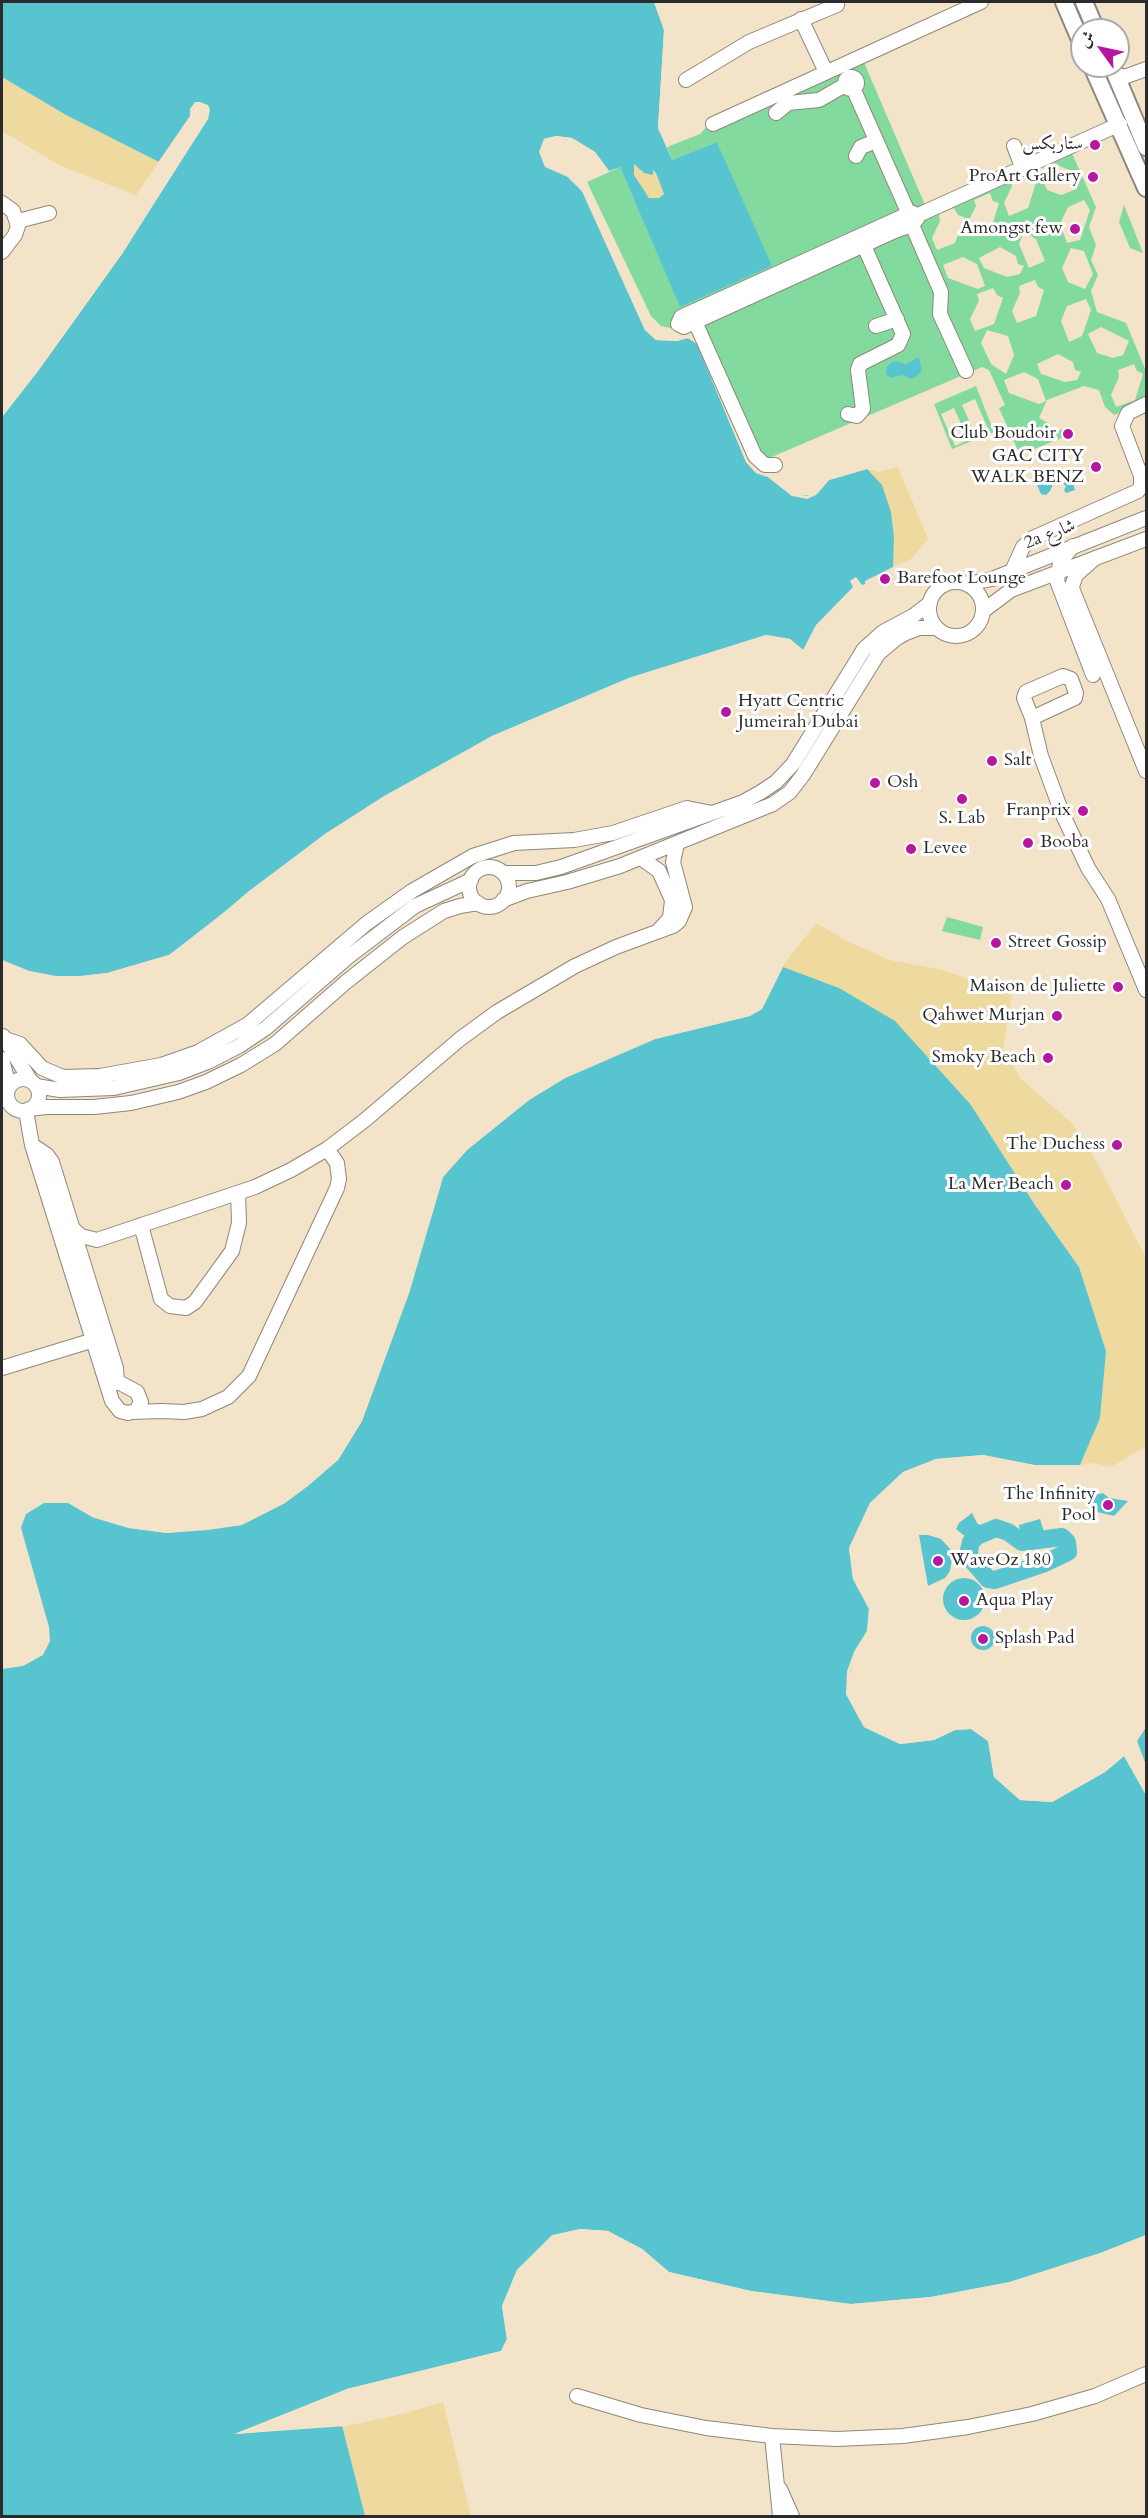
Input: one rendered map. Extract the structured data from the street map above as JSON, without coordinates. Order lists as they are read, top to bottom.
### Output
{
  "streets": {
    "street": ["2a شارع"]
  },
  "places": [
    "ستاربكس",
    "ProArt Gallery",
    "Amongst few",
    "Club Boudoir",
    "GAC CITY WALK BENZ",
    "Barefoot Lounge",
    "Hyatt Centric Jumeirah Dubai",
    "Salt",
    "Osh",
    "S. Lab",
    "Franprix",
    "Booba",
    "Levee",
    "Street Gossip",
    "Maison de Juliette",
    "Qahwet Murjan",
    "Smoky Beach",
    "The Duchess",
    "La Mer Beach",
    "The Infinity Pool",
    "WaveOz 180",
    "Aqua Play",
    "Splash Pad"
  ],
  "north": "top left"
}
